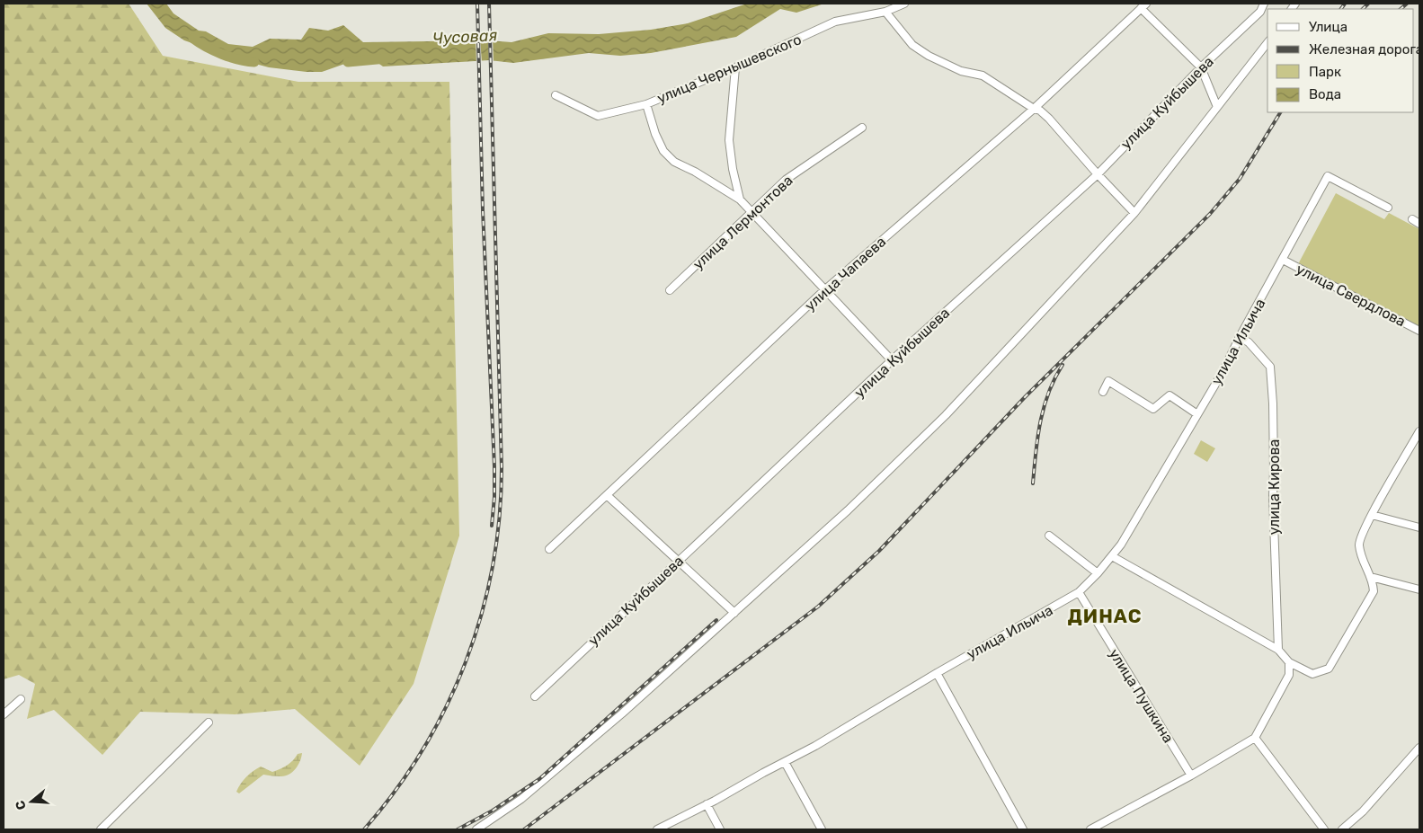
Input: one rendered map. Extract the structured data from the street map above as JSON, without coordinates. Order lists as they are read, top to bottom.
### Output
{
  "streets": {
    "street": [
      "улица Чернышевского",
      "улица Куйбышева",
      "улица Лермонтова",
      "улица Чапаева",
      "улица Свердлова",
      "улица Ильича",
      "улица Кирова",
      "улица Пушкина"
    ]
  },
  "crossings": [
    ["улица Свердлова", "улица Ильича"],
    ["улица Ильича", "улица Кирова"],
    ["улица Ильича", "улица Пушкина"]
  ],
  "districts": ["ДИНАС"],
  "water": ["Чусовая"],
  "legend": [
    "Улица",
    "Железная дорога",
    "Парк",
    "Вода"
  ],
  "north": "left"
}
